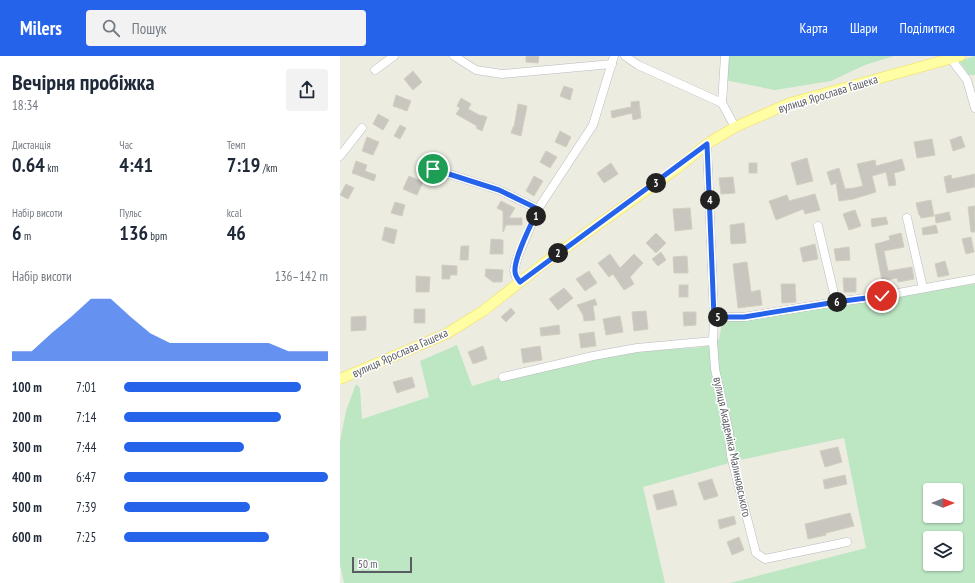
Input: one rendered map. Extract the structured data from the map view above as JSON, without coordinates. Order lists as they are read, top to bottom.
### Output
{
  "streets": {
    "main road": ["вулиця Ярослава Гашека"],
    "street": ["вулиця Академіка Малиновського"]
  },
  "crossings": [
    ["вулиця Ярослава Гашека", "вулиця Академіка Малиновського"]
  ],
  "scale_bar": "50 m",
  "north": "right",
  "page": {
    "header": "Milers",
    "search": "Пошук",
    "nav": ["Карта", "Шари", "Поділитися"],
    "heading": ["Вечірня пробіжка", "18:34"],
    "stats": [
      ["Дистанція", "0.64 km"],
      ["Час", "4:41"],
      ["Темп", "7:19 /km"],
      ["Набір висоти", "6 m"],
      ["Пульс", "136 bpm"],
      ["kcal", "46"]
    ],
    "pins": [
      "3",
      "4",
      "1",
      "2",
      "6",
      "5"
    ],
    "chart": ["Набір висоти", "136–142 m"],
    "list": [
      {
        "name": "100 m",
        "note": "7:01"
      },
      {
        "name": "200 m",
        "note": "7:14"
      },
      {
        "name": "300 m",
        "note": "7:44"
      },
      {
        "name": "400 m",
        "note": "6:47"
      },
      {
        "name": "500 m",
        "note": "7:39"
      },
      {
        "name": "600 m",
        "note": "7:25"
      }
    ],
    "scale": "50 m"
  }
}
